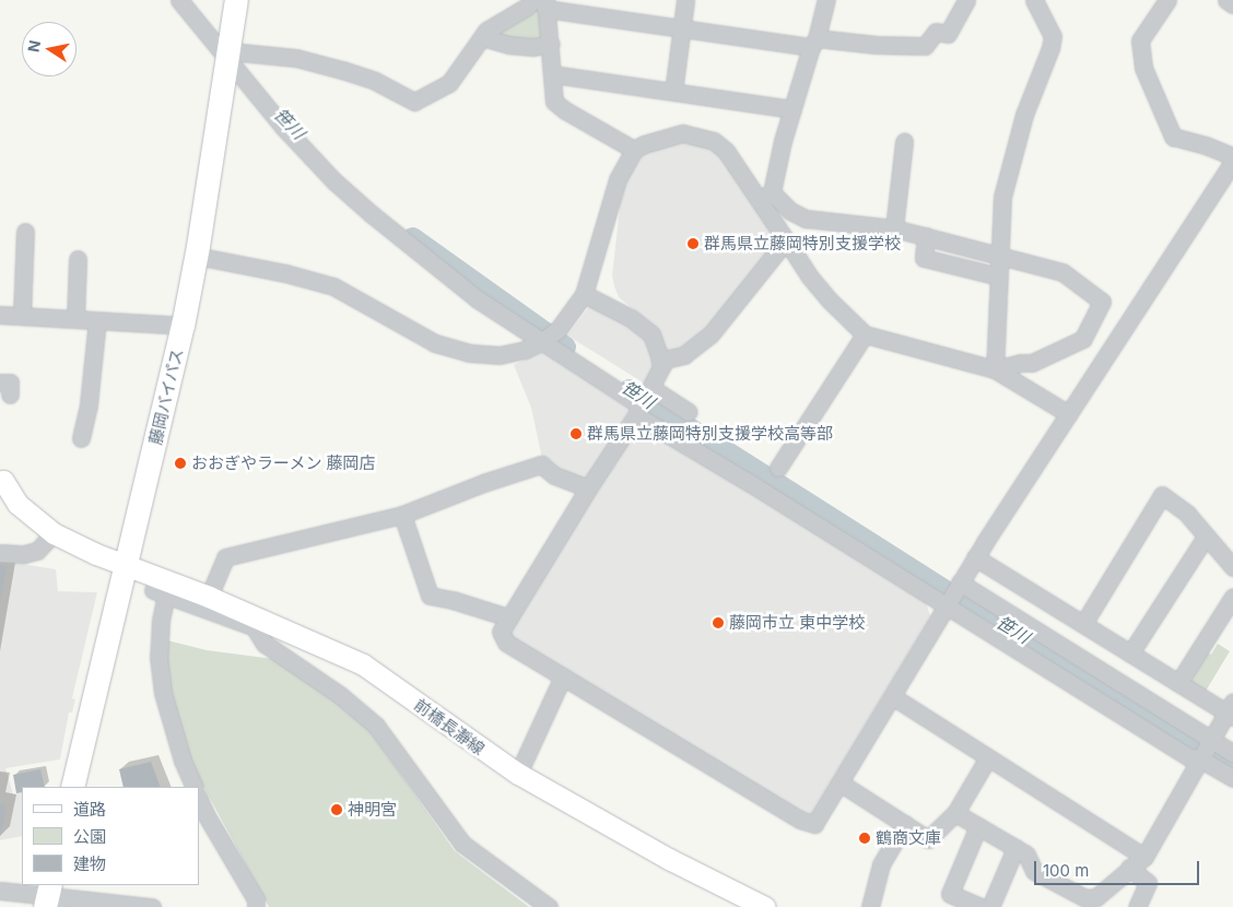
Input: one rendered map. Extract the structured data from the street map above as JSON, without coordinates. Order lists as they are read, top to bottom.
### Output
{
  "streets": {
    "highway": ["藤岡バイパス"],
    "main road": ["前橋長瀞線"]
  },
  "crossings": [
    ["藤岡バイパス", "前橋長瀞線"]
  ],
  "water": ["笹川"],
  "places": [
    "群馬県立藤岡特別支援学校",
    "群馬県立藤岡特別支援学校高等部",
    "おおぎやラーメン 藤岡店",
    "藤岡市立 東中学校",
    "神明宮",
    "鶴商文庫"
  ],
  "legend": ["道路", "公園", "建物"],
  "scale_bar": "100 m",
  "north": "left"
}
